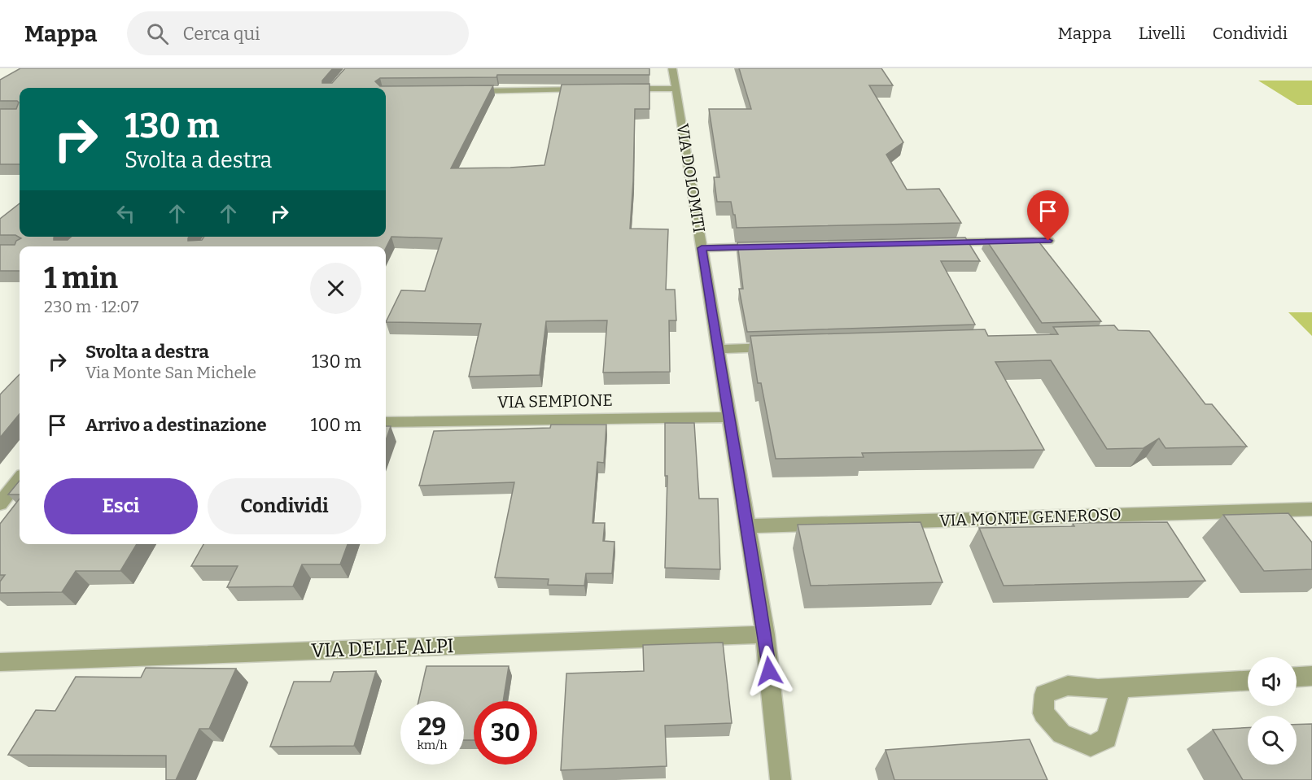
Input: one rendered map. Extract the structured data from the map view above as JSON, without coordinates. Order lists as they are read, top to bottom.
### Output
{
  "streets": {
    "street": [
      "VIA DOLOMITI",
      "VIA SEMPIONE",
      "VIA MONTE GENEROSO",
      "VIA DELLE ALPI"
    ]
  },
  "crossings": [
    ["VIA DOLOMITI", "VIA SEMPIONE"],
    ["VIA DOLOMITI", "VIA MONTE GENEROSO"],
    ["VIA DOLOMITI", "VIA DELLE ALPI"]
  ],
  "page": {
    "header": "Mappa",
    "search": "Cerca qui",
    "nav": ["Mappa", "Livelli", "Condividi"],
    "turn": ["130 m", "Svolta a destra"],
    "heading": ["1 min", "230 m · 12:07"],
    "list": [
      {
        "name": "Svolta a destra",
        "note": "Via Monte San Michele",
        "value": "130 m"
      },
      {
        "name": "Arrivo a destinazione",
        "value": "100 m"
      }
    ],
    "buttons": ["Esci", "Condividi"],
    "speed": "29 km/h",
    "limit": "30"
  }
}
